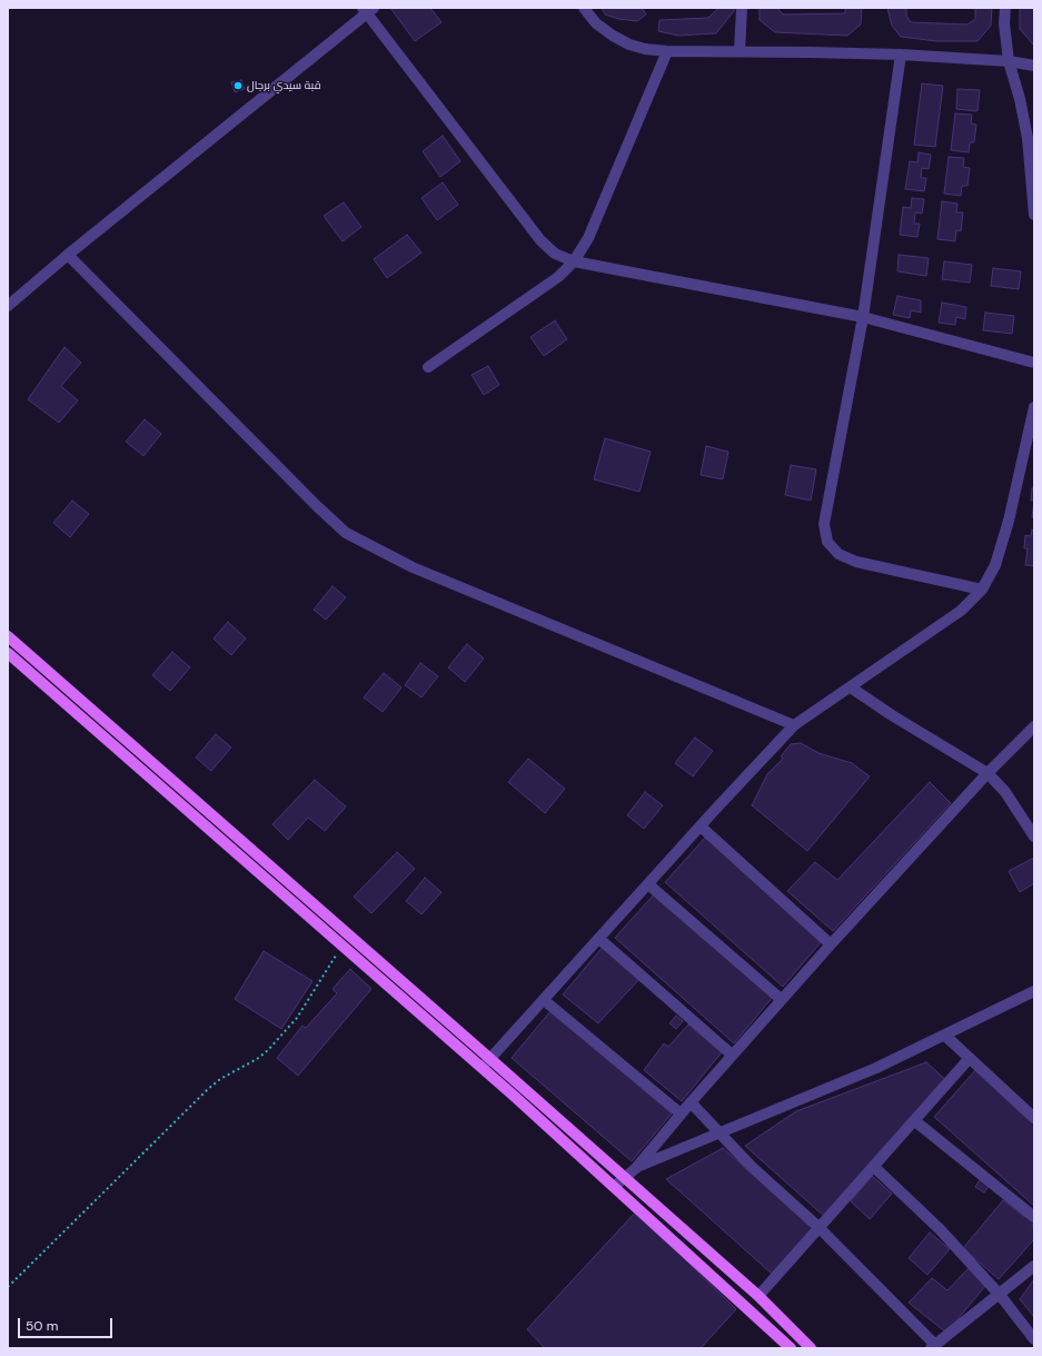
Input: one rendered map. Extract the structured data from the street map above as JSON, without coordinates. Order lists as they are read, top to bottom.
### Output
{
  "places": ["قبة سيدي برجال"],
  "scale_bar": "50 m"
}
